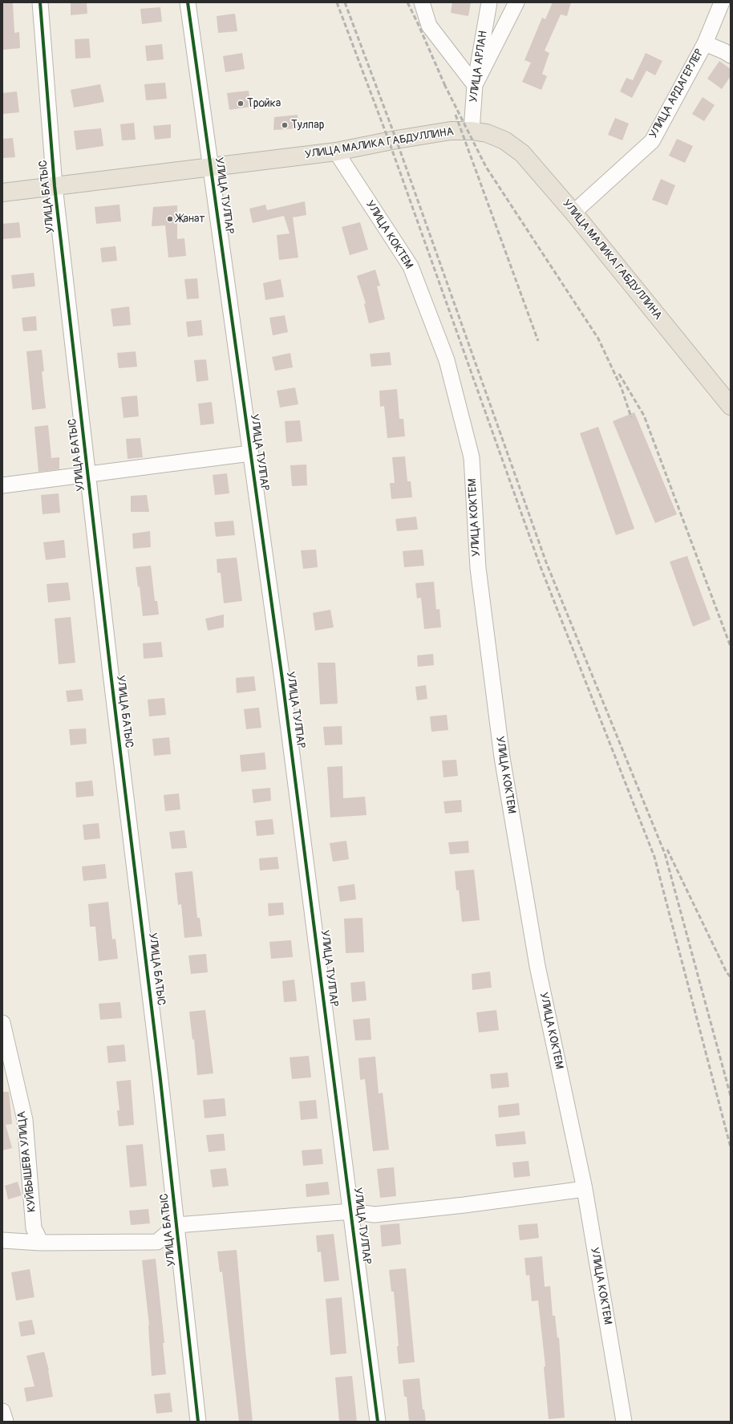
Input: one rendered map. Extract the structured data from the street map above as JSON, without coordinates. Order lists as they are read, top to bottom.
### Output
{
  "streets": {
    "main road": ["УЛИЦА МАЛИКА ГАБДУЛЛИНА"],
    "street": [
      "УЛИЦА АРЛАН",
      "УЛИЦА АРДАГЕРЛЕР",
      "УЛИЦА ТУЛПАР",
      "УЛИЦА БАТЫС",
      "УЛИЦА КОКТЕМ",
      "КУЙБЫШЕВА УЛИЦА"
    ]
  },
  "crossings": [
    ["УЛИЦА АРЛАН", "УЛИЦА МАЛИКА ГАБДУЛЛИНА"],
    ["УЛИЦА АРДАГЕРЛЕР", "УЛИЦА МАЛИКА ГАБДУЛЛИНА"],
    ["УЛИЦА МАЛИКА ГАБДУЛЛИНА", "УЛИЦА ТУЛПАР"],
    ["УЛИЦА МАЛИКА ГАБДУЛЛИНА", "УЛИЦА БАТЫС"],
    ["УЛИЦА МАЛИКА ГАБДУЛЛИНА", "УЛИЦА КОКТЕМ"]
  ],
  "places": ["Тройка", "Тулпар", "Жанат"]
}
